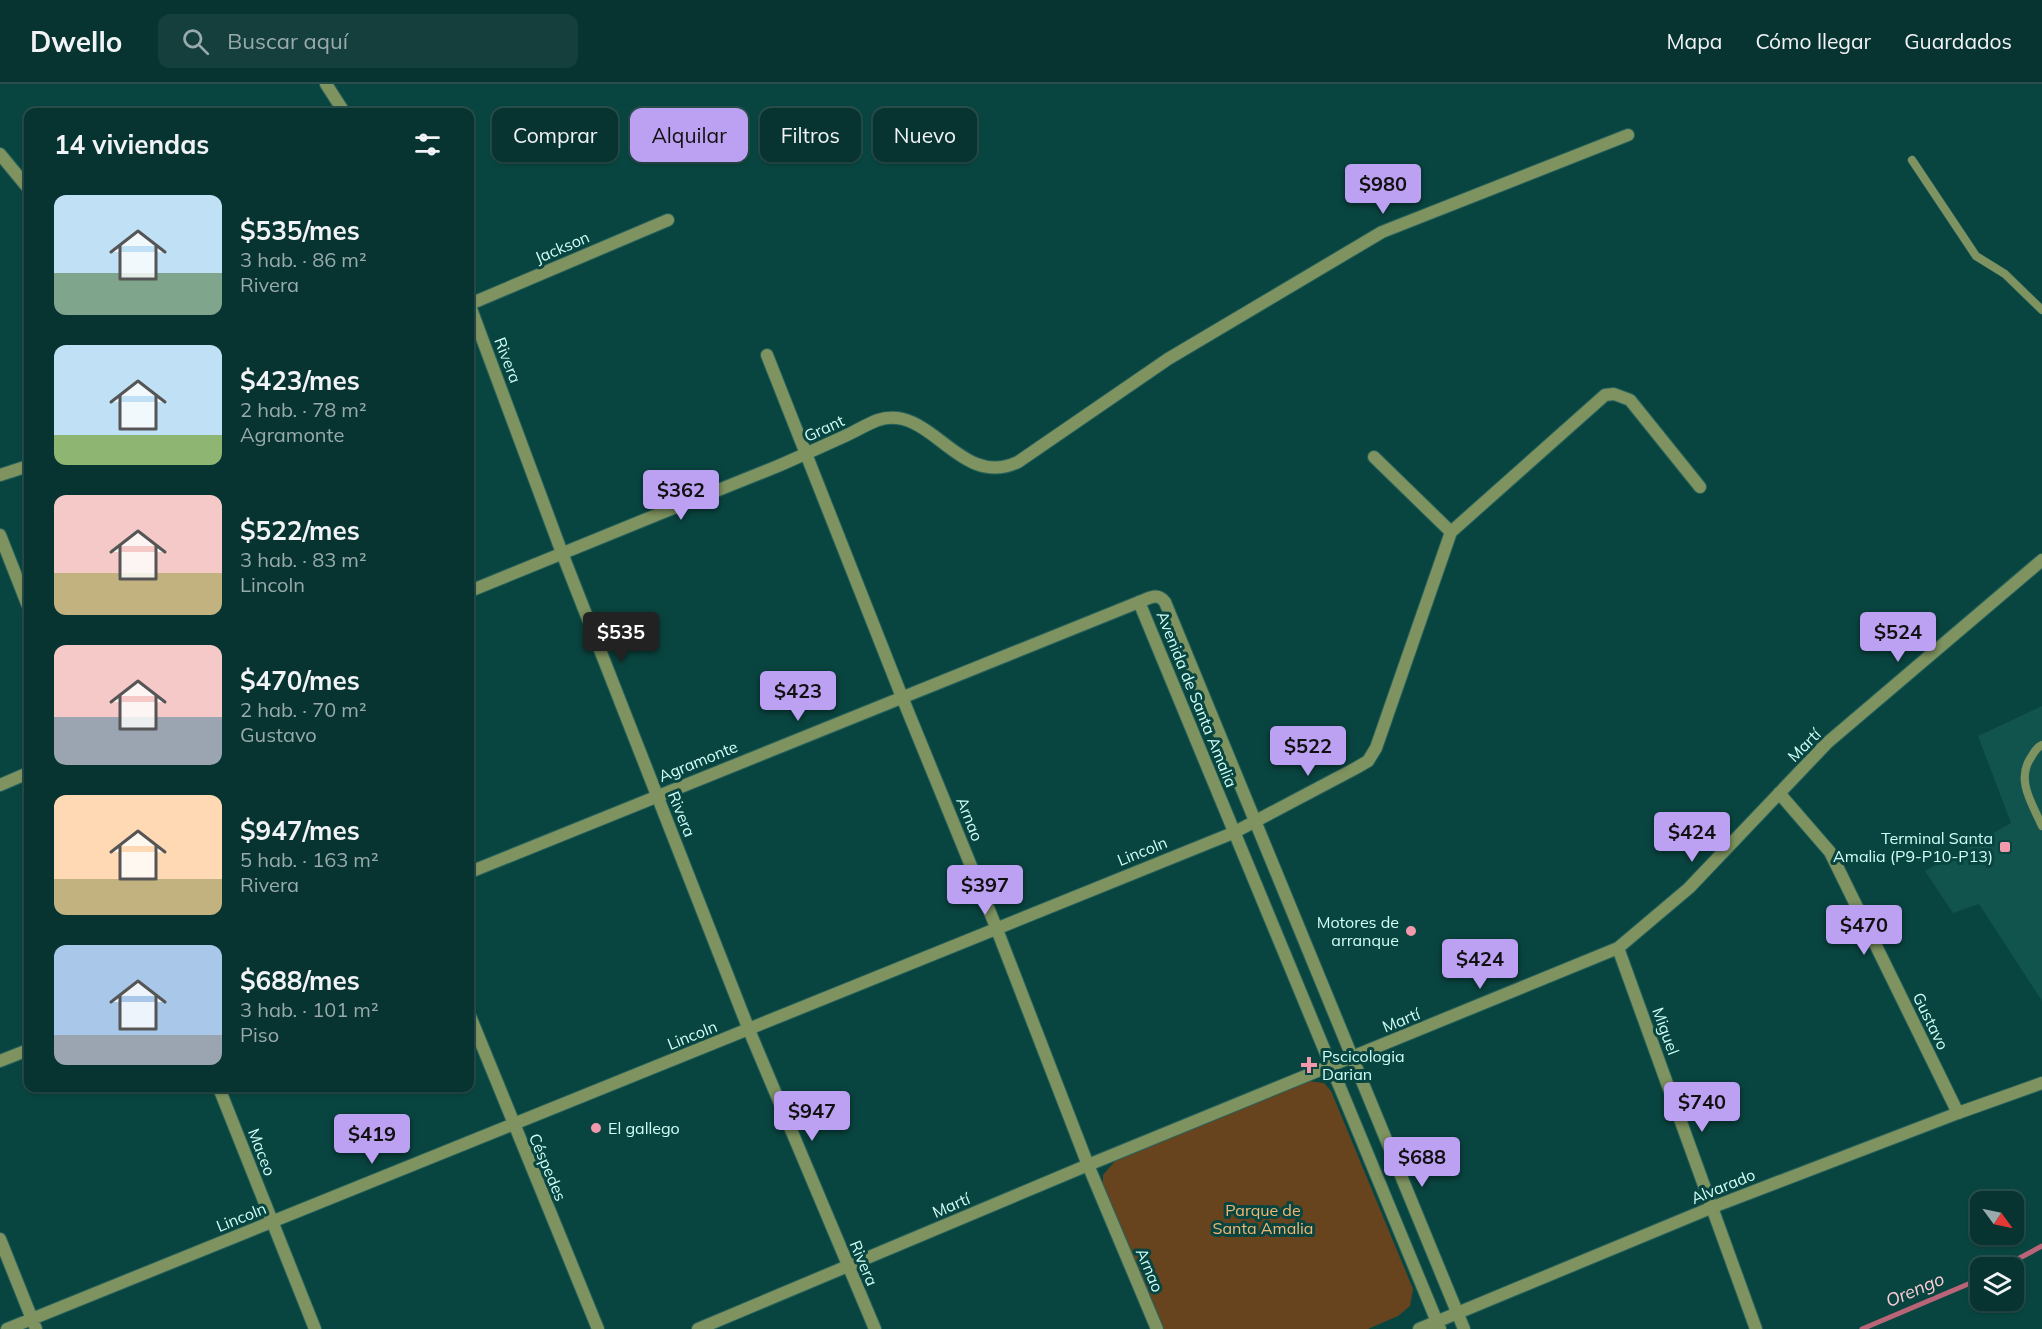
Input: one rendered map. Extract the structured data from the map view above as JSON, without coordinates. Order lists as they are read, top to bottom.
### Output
{
  "streets": {
    "street": [
      "Jackson",
      "Rivera",
      "Grant",
      "Avenida de Santa Amalia",
      "Martí",
      "Agramonte",
      "Arnao",
      "Lincoln",
      "Gustavo",
      "Miguel",
      "Maceo",
      "Céspedes",
      "Alvarado"
    ]
  },
  "crossings": [
    ["Rivera", "Grant"],
    ["Rivera", "Martí"],
    ["Rivera", "Agramonte"],
    ["Rivera", "Lincoln"],
    ["Grant", "Arnao"],
    ["Avenida de Santa Amalia", "Martí"],
    ["Avenida de Santa Amalia", "Agramonte"],
    ["Avenida de Santa Amalia", "Lincoln"],
    ["Avenida de Santa Amalia", "Alvarado"],
    ["Martí", "Arnao"],
    ["Martí", "Gustavo"],
    ["Martí", "Miguel"],
    ["Agramonte", "Arnao"],
    ["Arnao", "Lincoln"],
    ["Lincoln", "Maceo"],
    ["Lincoln", "Céspedes"],
    ["Gustavo", "Alvarado"],
    ["Miguel", "Alvarado"]
  ],
  "water": ["Orengo"],
  "parks": ["Parque de Santa Amalia"],
  "places": {
    "transit": ["Terminal Santa Amalia (P9-P10-P13)"],
    "other": ["Motores de arranque", "El gallego"],
    "health": ["Pscicologia Darian"]
  },
  "north": "bottom right",
  "page": {
    "header": "Dwello",
    "search": "Buscar aquí",
    "nav": ["Mapa", "Cómo llegar", "Guardados"],
    "chip": [
      "Comprar",
      "Alquilar",
      "Filtros",
      "Nuevo"
    ],
    "heading": "14 viviendas",
    "price": [
      "$980",
      "$362",
      "$535",
      "$524",
      "$423",
      "$522",
      "$424",
      "$397",
      "$470",
      "$424",
      "$740",
      "$947",
      "$419",
      "$688"
    ],
    "list": [
      {
        "name": "$535/mes",
        "note": "3 hab. · 86 m² · Rivera"
      },
      {
        "name": "$423/mes",
        "note": "2 hab. · 78 m² · Agramonte"
      },
      {
        "name": "$522/mes",
        "note": "3 hab. · 83 m² · Lincoln"
      },
      {
        "name": "$470/mes",
        "note": "2 hab. · 70 m² · Gustavo"
      },
      {
        "name": "$947/mes",
        "note": "5 hab. · 163 m² · Rivera"
      },
      {
        "name": "$688/mes",
        "note": "3 hab. · 101 m² · Piso"
      }
    ]
  }
}
